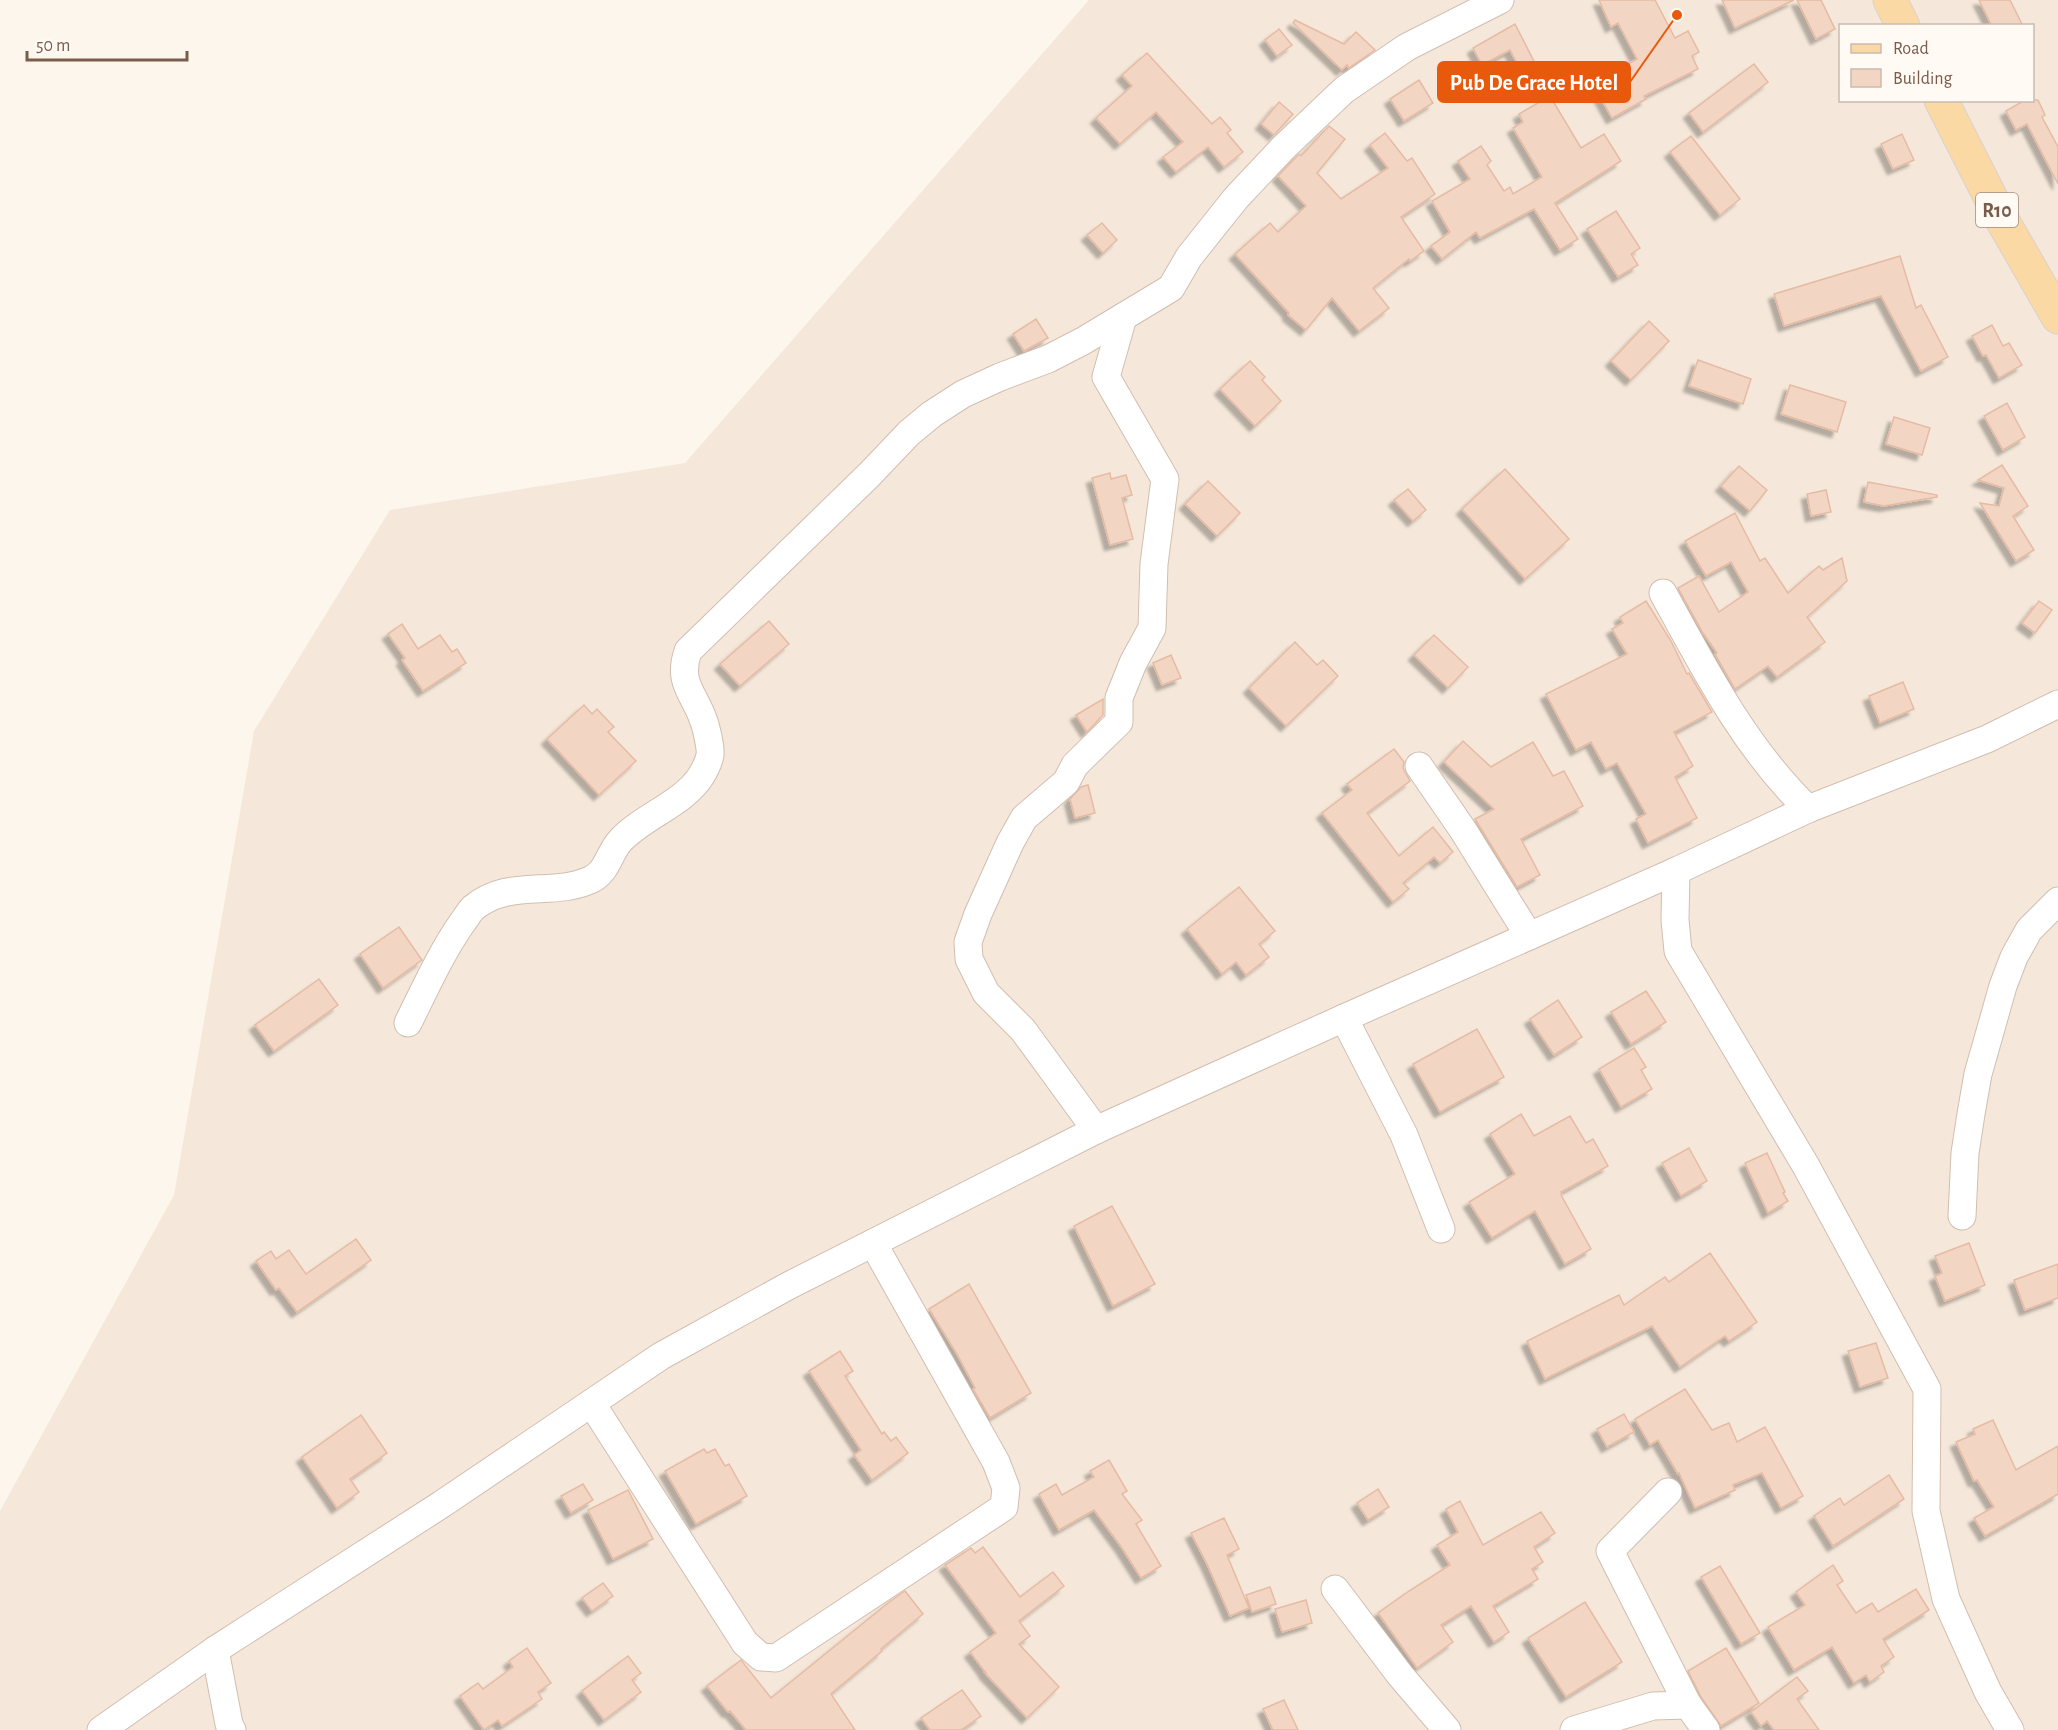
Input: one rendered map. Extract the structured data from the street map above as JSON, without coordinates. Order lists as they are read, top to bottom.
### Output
{
  "streets": {
    "main road": ["R10"]
  },
  "places": ["Pub De Grace Hotel"],
  "legend": ["Road", "Building"],
  "scale_bar": "50 m"
}
